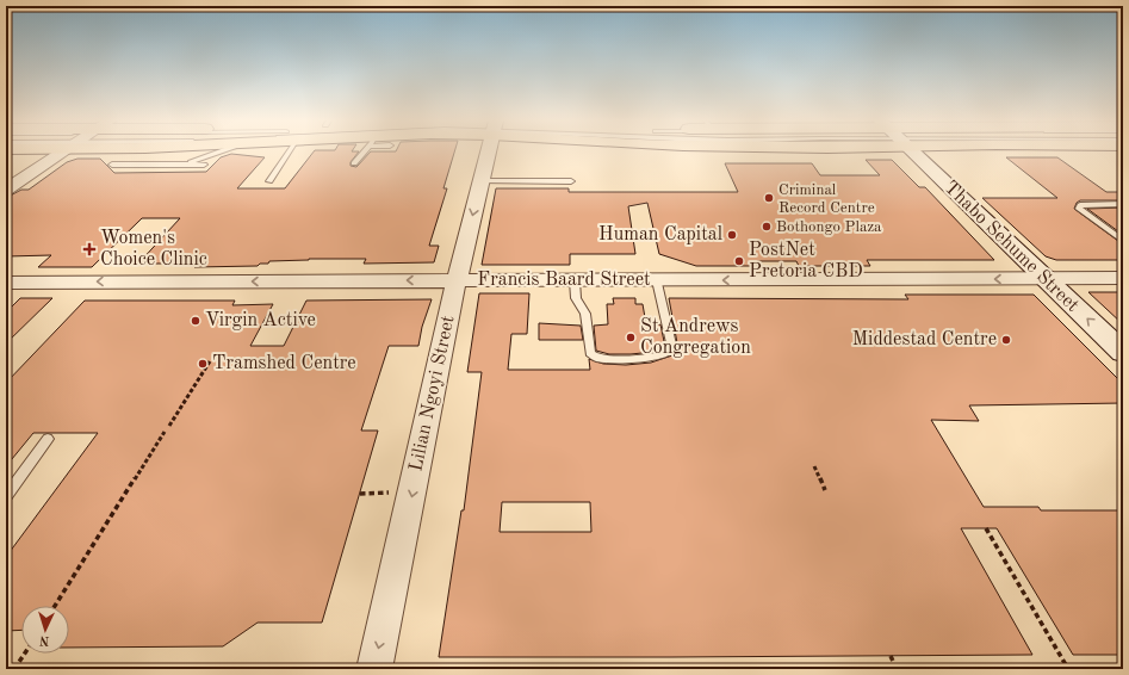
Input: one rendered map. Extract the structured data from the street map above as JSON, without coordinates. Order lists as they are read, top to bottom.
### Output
{
  "streets": {
    "main road": ["Thabo Sehume Street"],
    "street": ["Francis Baard Street", "Lilian Ngoyi Street"]
  },
  "crossings": [
    ["Thabo Sehume Street", "Francis Baard Street"],
    ["Francis Baard Street", "Lilian Ngoyi Street"]
  ],
  "one_way": ["Thabo Sehume Street", "Francis Baard Street", "Lilian Ngoyi Street"],
  "places": {
    "other": [
      "Criminal Record Centre",
      "Bothongo Plaza",
      "Human Capital",
      "PostNet Pretoria CBD",
      "Virgin Active",
      "St Andrews Congregation",
      "Middestad Centre",
      "Tramshed Centre"
    ],
    "health": ["Women's Choice Clinic"]
  },
  "north": "bottom"
}
